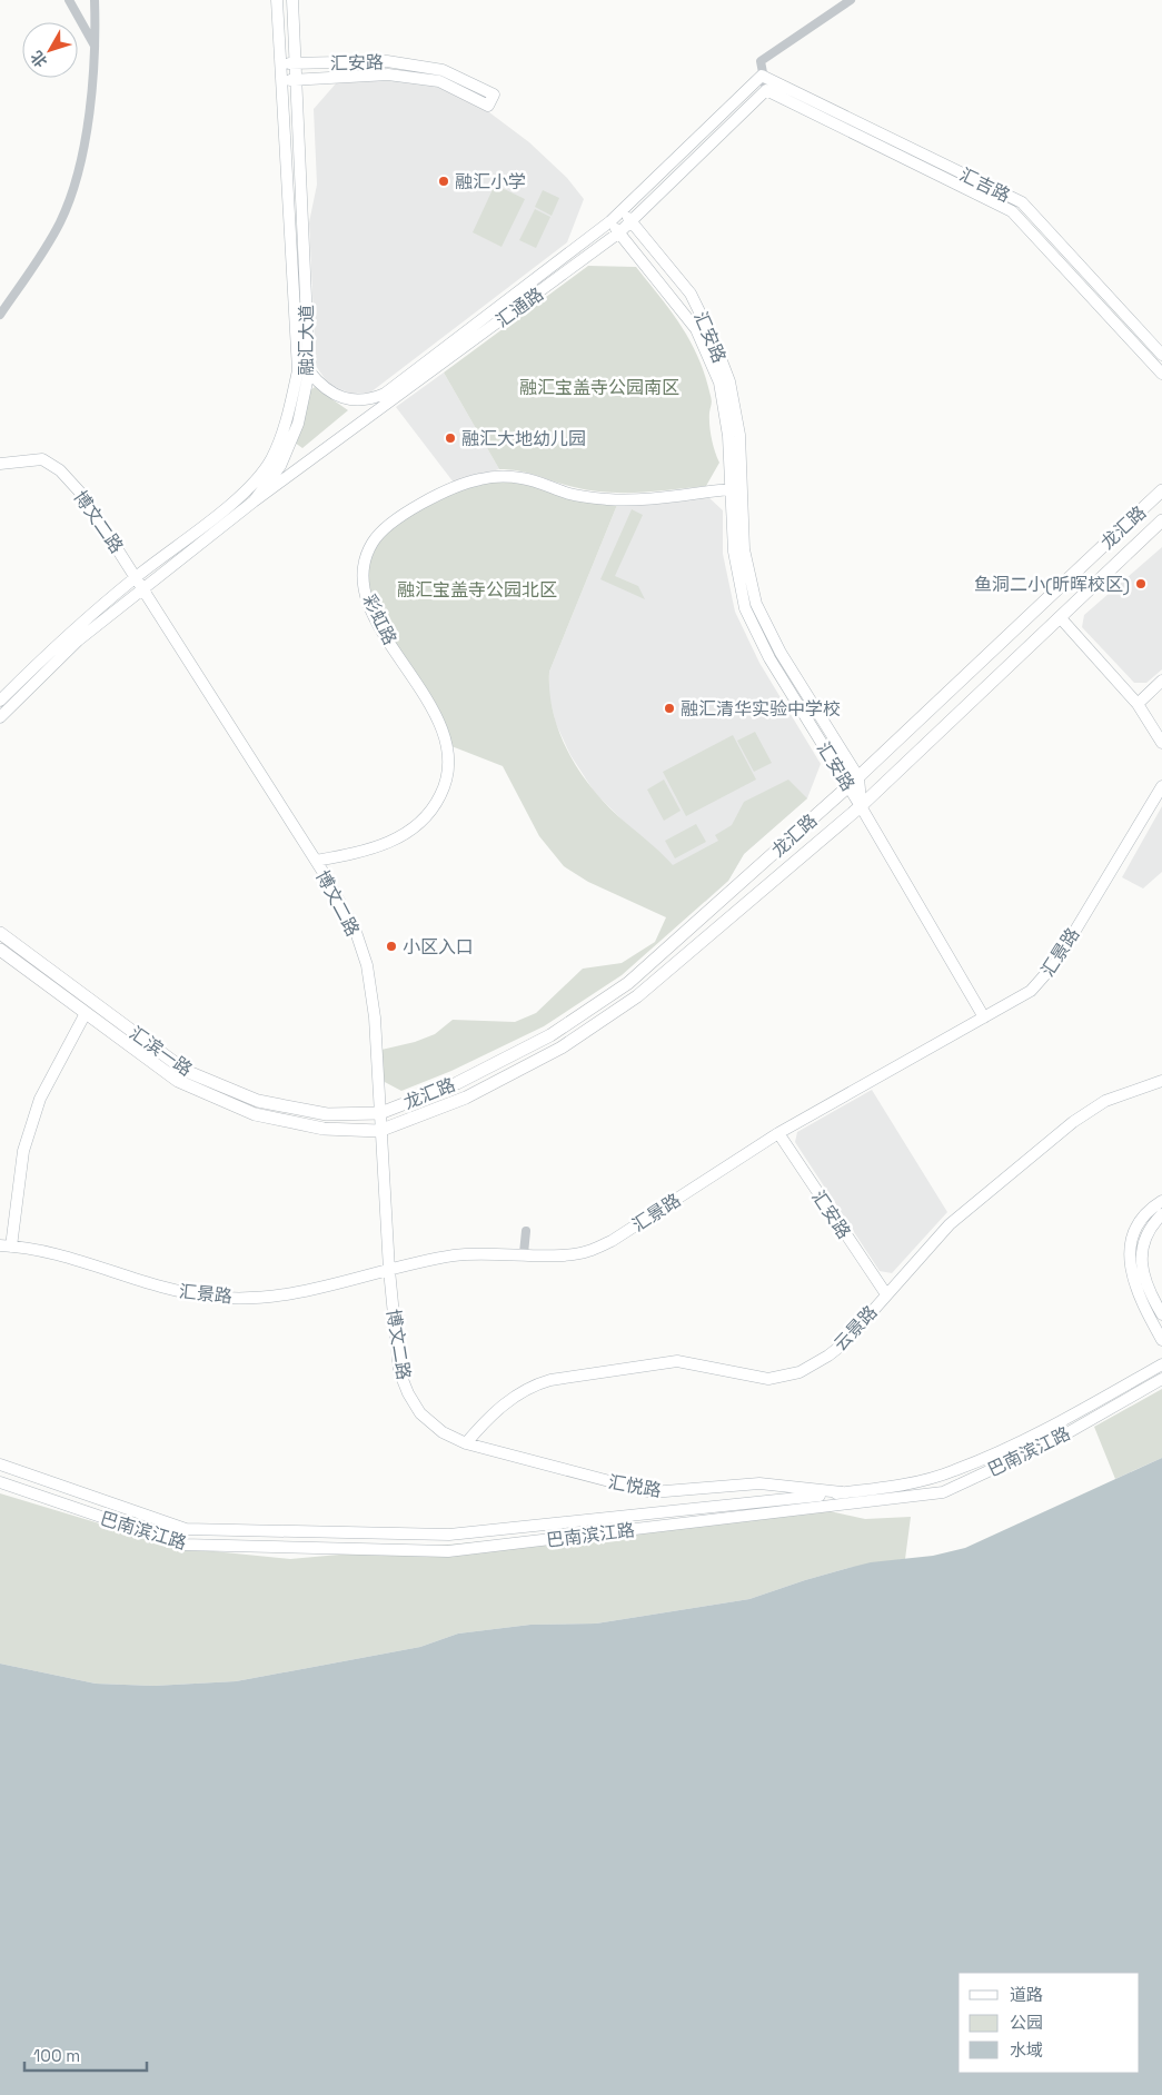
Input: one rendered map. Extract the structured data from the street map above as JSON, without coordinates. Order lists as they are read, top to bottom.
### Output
{
  "streets": {
    "main road": ["龙汇路", "汇滨一路"],
    "street": [
      "汇安路",
      "汇吉路",
      "汇通路",
      "融汇大道",
      "博文二路",
      "彩虹路",
      "汇景路",
      "云景路",
      "巴南滨江路",
      "汇悦路"
    ]
  },
  "crossings": [
    ["汇安路", "汇通路"],
    ["汇安路", "融汇大道"],
    ["汇安路", "龙汇路"],
    ["汇安路", "彩虹路"],
    ["汇安路", "汇景路"],
    ["汇安路", "云景路"],
    ["汇吉路", "汇通路"],
    ["汇通路", "融汇大道"],
    ["融汇大道", "博文二路"],
    ["博文二路", "龙汇路"],
    ["博文二路", "彩虹路"],
    ["博文二路", "汇景路"],
    ["博文二路", "汇滨一路"],
    ["博文二路", "云景路"],
    ["博文二路", "汇悦路"],
    ["龙汇路", "汇滨一路"],
    ["云景路", "汇悦路"],
    ["巴南滨江路", "汇悦路"]
  ],
  "parks": ["融汇宝盖寺公园南区", "融汇宝盖寺公园北区"],
  "places": [
    "融汇小学",
    "融汇大地幼儿园",
    "鱼洞二小(昕晖校区)",
    "融汇清华实验中学校",
    "小区入口"
  ],
  "legend": ["道路", "公园", "水域"],
  "scale_bar": "100 m",
  "north": "bottom left"
}
